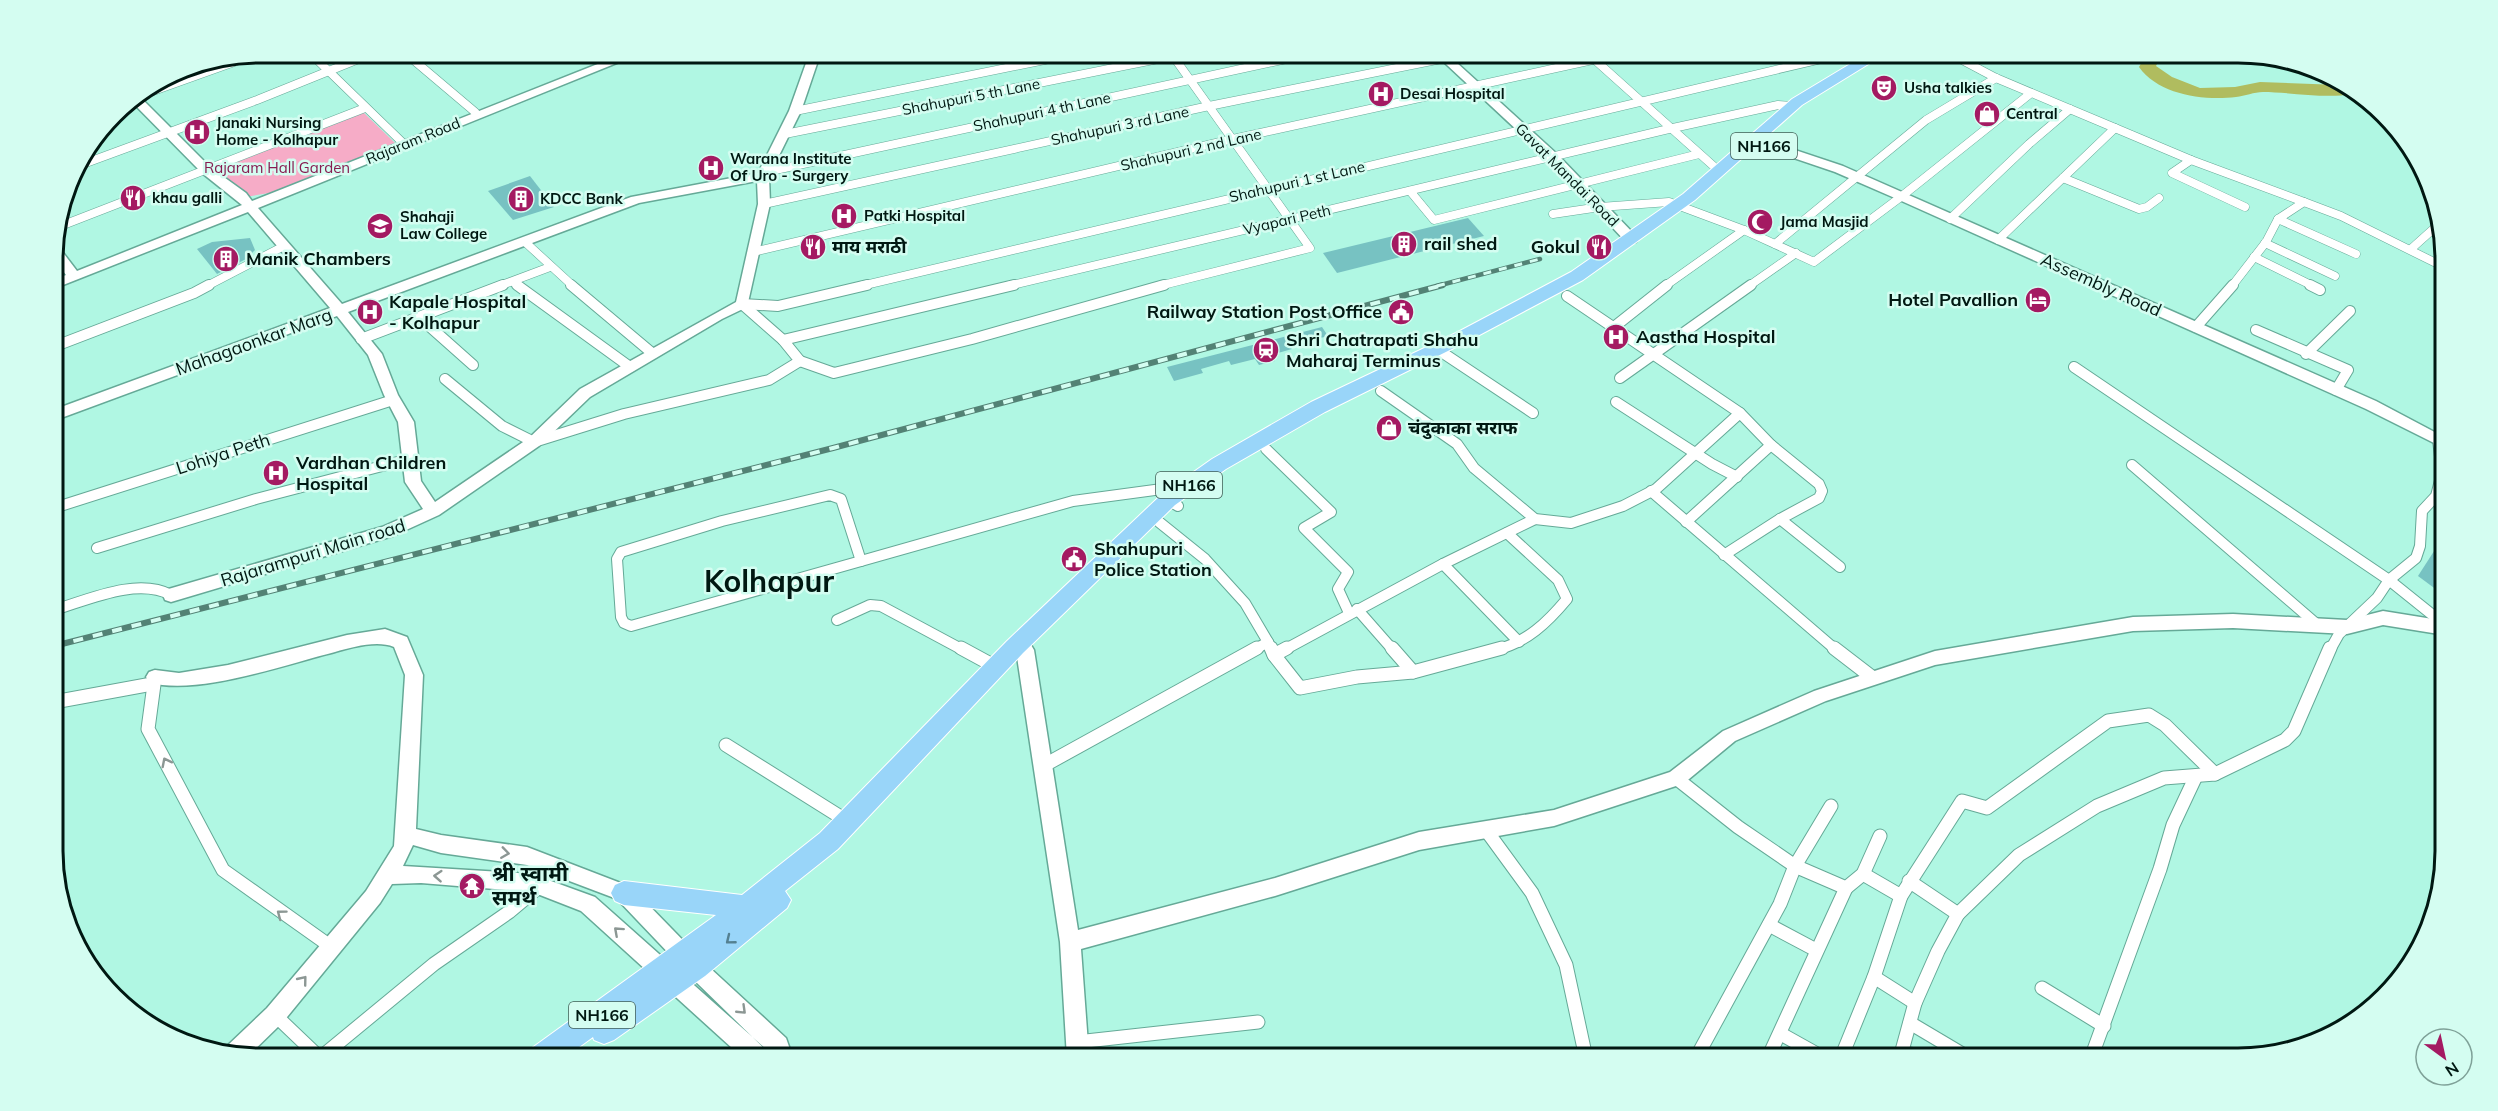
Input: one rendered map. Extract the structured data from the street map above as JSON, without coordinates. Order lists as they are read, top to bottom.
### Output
{
  "streets": {
    "highway": ["NH166"],
    "street": [
      "Shahupuri 5 th Lane",
      "Shahupuri 4 th Lane",
      "Shahupuri 3 rd Lane",
      "Rajaram Road",
      "Shahupuri 2 nd Lane",
      "Gavat Mandai Road",
      "Shahupuri 1 st Lane",
      "Vyapari Peth",
      "Assembly Road",
      "Mahagaonkar Marg",
      "Lohiya Peth",
      "Rajarampuri Main road"
    ]
  },
  "crossings": [
    ["Shahupuri 4 th Lane", "Mahagaonkar Marg"],
    ["Rajaram Road", "Rajarampuri Main road"],
    ["NH166", "Gavat Mandai Road"],
    ["NH166", "Vyapari Peth"],
    ["NH166", "Assembly Road"],
    ["Shahupuri 2 nd Lane", "Gavat Mandai Road"],
    ["Gavat Mandai Road", "Shahupuri 1 st Lane"],
    ["Gavat Mandai Road", "Vyapari Peth"],
    ["Mahagaonkar Marg", "Rajarampuri Main road"],
    ["Lohiya Peth", "Rajarampuri Main road"]
  ],
  "districts": ["Kolhapur"],
  "parks": ["Rajaram Hall Garden"],
  "places": {
    "theatre": ["Usha talkies"],
    "hospital": [
      "Desai Hospital",
      "Janaki Nursing Home - Kolhapur",
      "Warana Institute Of Uro - Surgery",
      "Patki Hospital",
      "Kapale Hospital - Kolhapur",
      "Aastha Hospital",
      "Vardhan Children Hospital"
    ],
    "shop": ["Central", "चंदुकाका सराफ"],
    "restaurant": ["khau galli", "माय मराठी", "Gokul"],
    "building": ["KDCC Bank", "rail shed", "Manik Chambers"],
    "mosque": ["Jama Masjid"],
    "school or university": ["Shahaji Law College"],
    "hotel": ["Hotel Pavallion"],
    "public building": ["Railway Station Post Office", "Shahupuri Police Station"],
    "station": ["Shri Chatrapati Shahu Maharaj Terminus"],
    "temple": ["श्री स्वामी समर्थ"]
  },
  "north": "bottom right"
}
